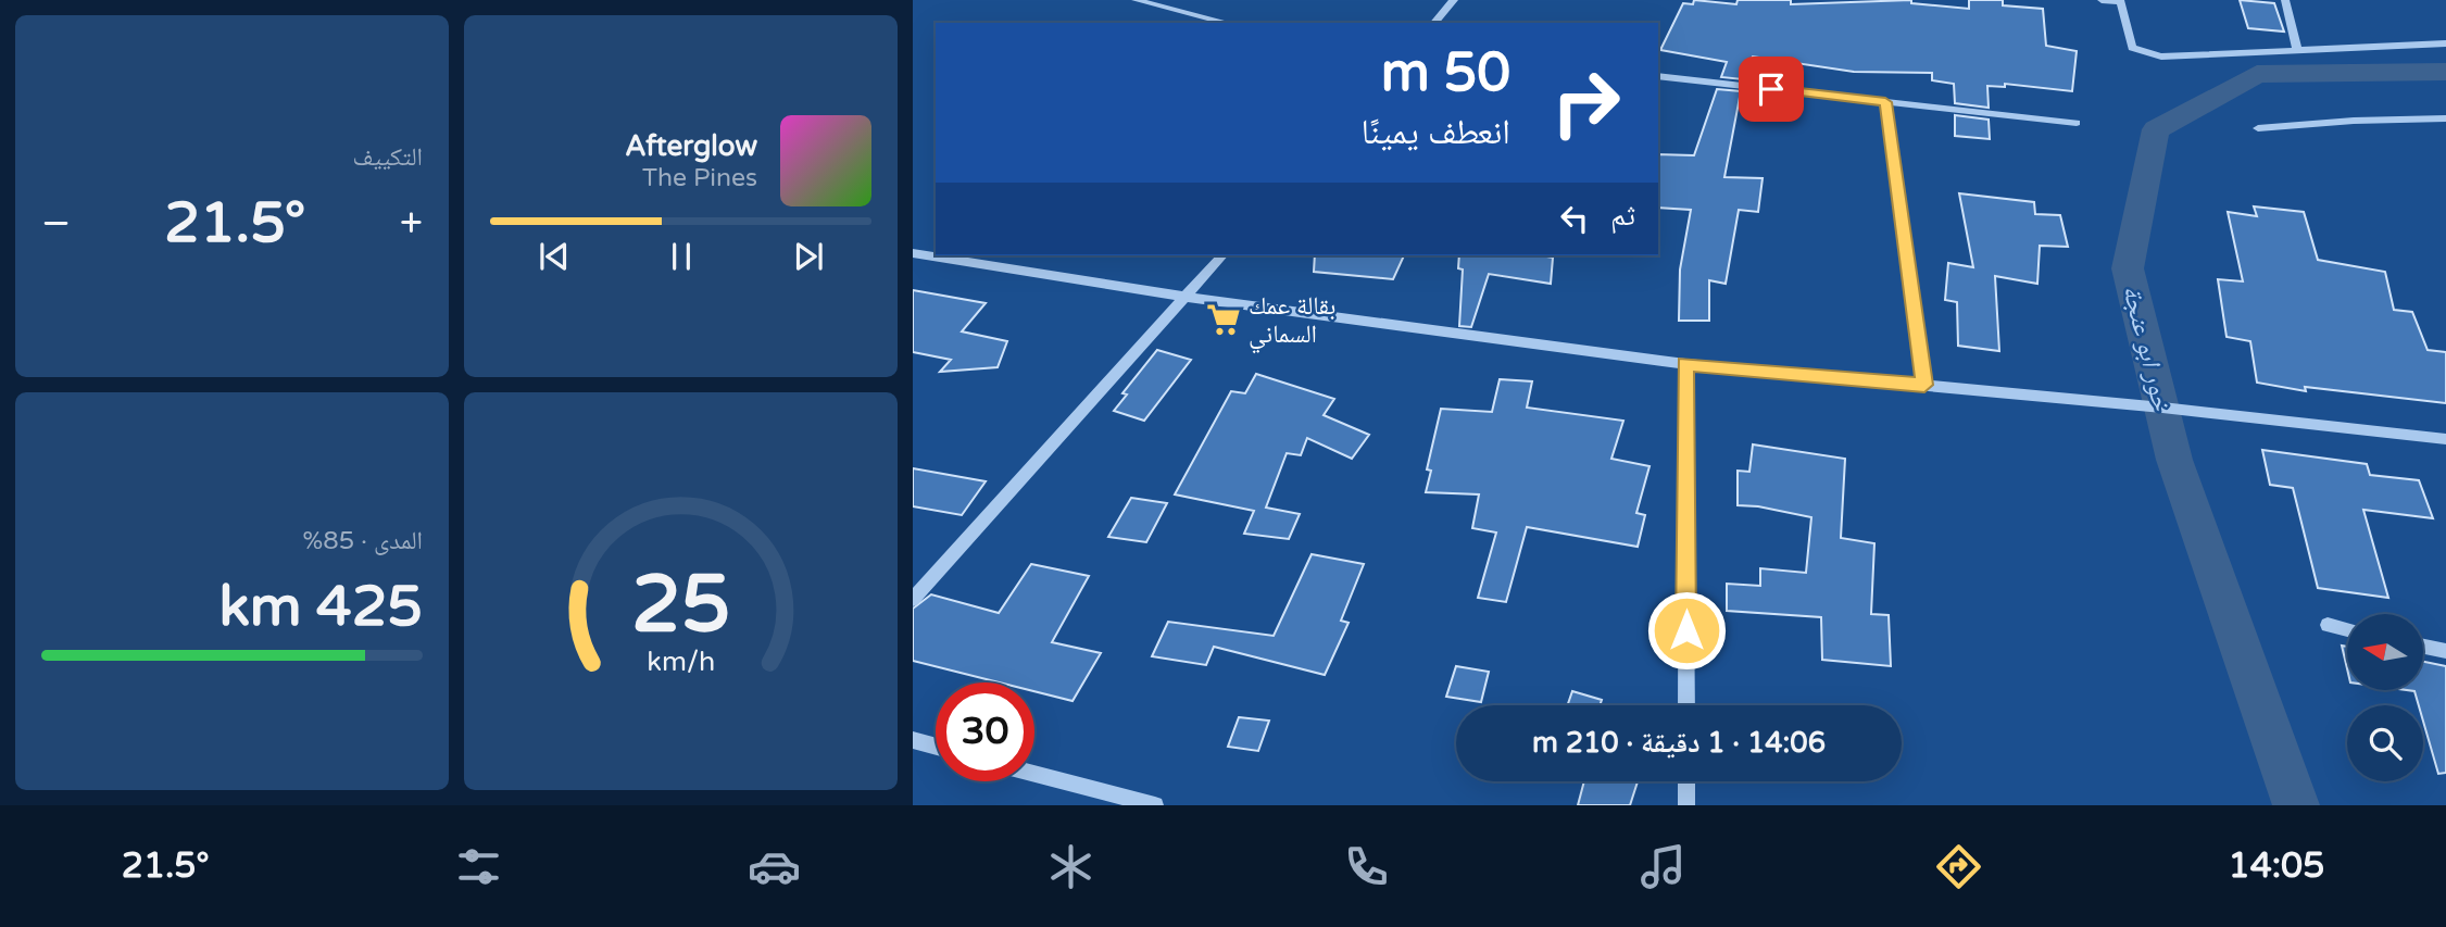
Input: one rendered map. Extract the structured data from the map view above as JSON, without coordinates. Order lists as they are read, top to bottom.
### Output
{
  "water": ["خور ابو عنجة"],
  "places": {
    "supermarket": ["بقالة عمك السماني"]
  },
  "north": "left",
  "page": {
    "tile": [
      "التكييف",
      ["المدى · 85%", "425 km"]
    ],
    "turn": ["50 m", "انعطف يمينًا"],
    "song": ["Afterglow", "The Pines"],
    "then": "ثم",
    "heat": ["−", "21.5°", "+"],
    "limit": "30",
    "trip": "14:06 · 1 دقيقة · 210 m",
    "tabs": ["14:05", "21.5°"],
    "gauge": ["25", "km/h"]
  }
}
